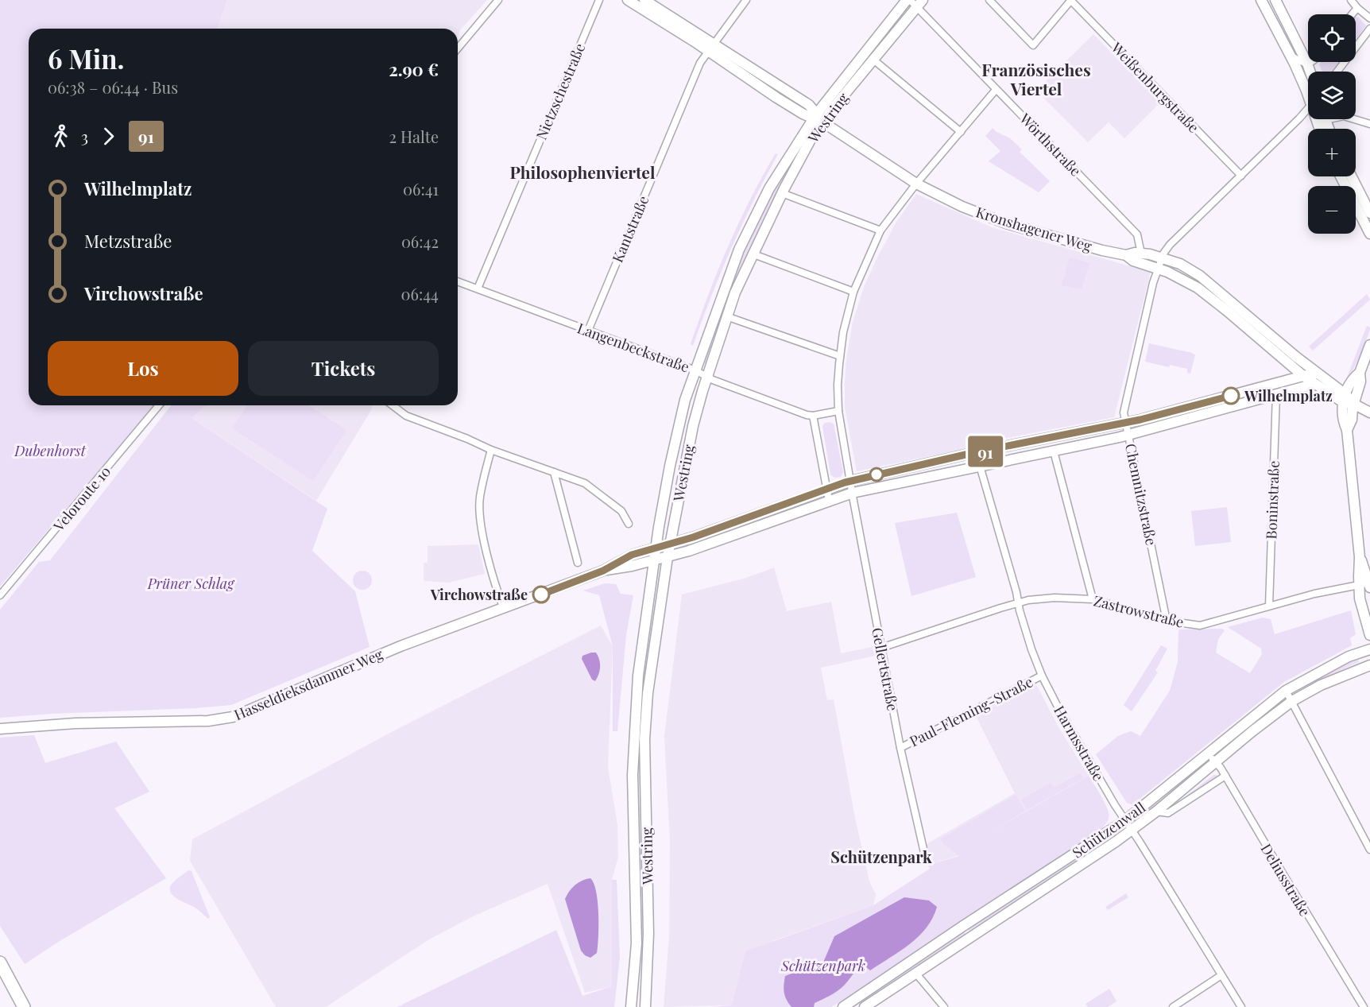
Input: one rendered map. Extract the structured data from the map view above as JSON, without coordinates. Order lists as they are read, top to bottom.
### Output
{
  "streets": {
    "main road": [
      "Westring",
      "Kronshagener Weg",
      "Hasseldieksdammer Weg",
      "Schützenwall"
    ],
    "street": [
      "Weißenburgstraße",
      "Nietzschestraße",
      "Wörthstraße",
      "Kantstraße",
      "Langenbeckstraße",
      "Chemnitzstraße",
      "Veloroute 10",
      "Boninstraße",
      "Zastrowstraße",
      "Gellertstraße",
      "Paul-Fleming-Straße",
      "Harmsstraße",
      "Deliusstraße"
    ]
  },
  "crossings": [
    ["Nietzschestraße", "Langenbeckstraße"],
    ["Westring", "Wörthstraße"],
    ["Westring", "Kronshagener Weg"],
    ["Westring", "Langenbeckstraße"],
    ["Westring", "Hasseldieksdammer Weg"],
    ["Wörthstraße", "Kronshagener Weg"],
    ["Wörthstraße", "Gellertstraße"],
    ["Kantstraße", "Kronshagener Weg"],
    ["Kantstraße", "Langenbeckstraße"],
    ["Kronshagener Weg", "Chemnitzstraße"],
    ["Kronshagener Weg", "Gellertstraße"],
    ["Kronshagener Weg", "Hasseldieksdammer Weg"],
    ["Chemnitzstraße", "Zastrowstraße"],
    ["Chemnitzstraße", "Hasseldieksdammer Weg"],
    ["Boninstraße", "Zastrowstraße"],
    ["Boninstraße", "Hasseldieksdammer Weg"],
    ["Zastrowstraße", "Gellertstraße"],
    ["Zastrowstraße", "Harmsstraße"],
    ["Gellertstraße", "Hasseldieksdammer Weg"],
    ["Gellertstraße", "Paul-Fleming-Straße"],
    ["Hasseldieksdammer Weg", "Harmsstraße"],
    ["Paul-Fleming-Straße", "Harmsstraße"],
    ["Harmsstraße", "Schützenwall"],
    ["Schützenwall", "Deliusstraße"]
  ],
  "districts": ["Französisches Viertel", "Philosophenviertel", "Schützenpark"],
  "parks": ["Dubenhorst", "Prüner Schlag", "Schützenpark"],
  "places": ["Wilhelmplatz", "Virchowstraße"],
  "lines": ["bus line 91"],
  "page": {
    "on_map": "91",
    "map_buttons": ["+", "−"],
    "heading": ["6 Min.", "06:38 – 06:44 · Bus", "2.90 €"],
    "legs": ["3", "91", "2 Halte"],
    "list": [
      {
        "name": "Wilhelmplatz",
        "value": "06:41"
      },
      {
        "name": "Metzstraße",
        "value": "06:42"
      },
      {
        "name": "Virchowstraße",
        "value": "06:44"
      }
    ],
    "buttons": ["Los", "Tickets"]
  }
}
